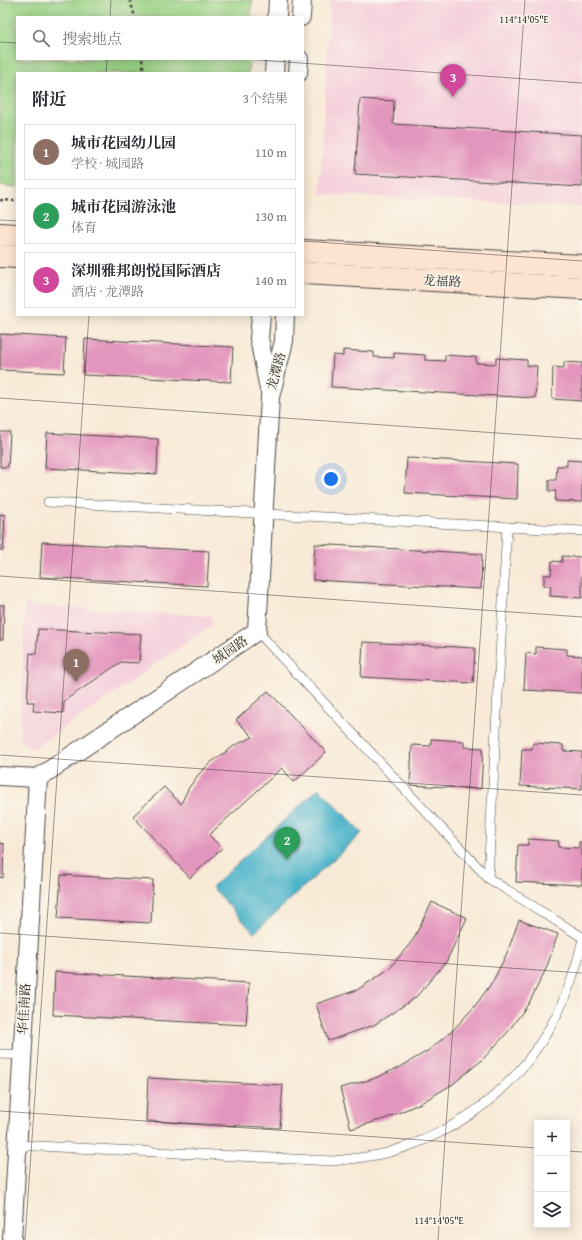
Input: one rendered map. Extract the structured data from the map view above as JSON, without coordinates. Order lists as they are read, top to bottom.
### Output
{
  "streets": {
    "street": [
      "龙福路",
      "龙潭路",
      "城园路",
      "华佳南路"
    ]
  },
  "crossings": [
    ["龙潭路", "城园路"],
    ["城园路", "华佳南路"]
  ],
  "page": {
    "search": "搜索地点",
    "pins": ["3", "1", "2"],
    "heading": ["附近", "3个结果"],
    "list": [
      {
        "mark": "1",
        "name": "城市花园幼儿园",
        "note": "学校 · 城园路",
        "value": "110 m"
      },
      {
        "mark": "2",
        "name": "城市花园游泳池",
        "note": "体育",
        "value": "130 m"
      },
      {
        "mark": "3",
        "name": "深圳雅邦朗悦国际酒店",
        "note": "酒店 · 龙潭路",
        "value": "140 m"
      }
    ],
    "map_buttons": ["+", "−"]
  },
  "coordinates": ["114°14'05\"E"]
}
